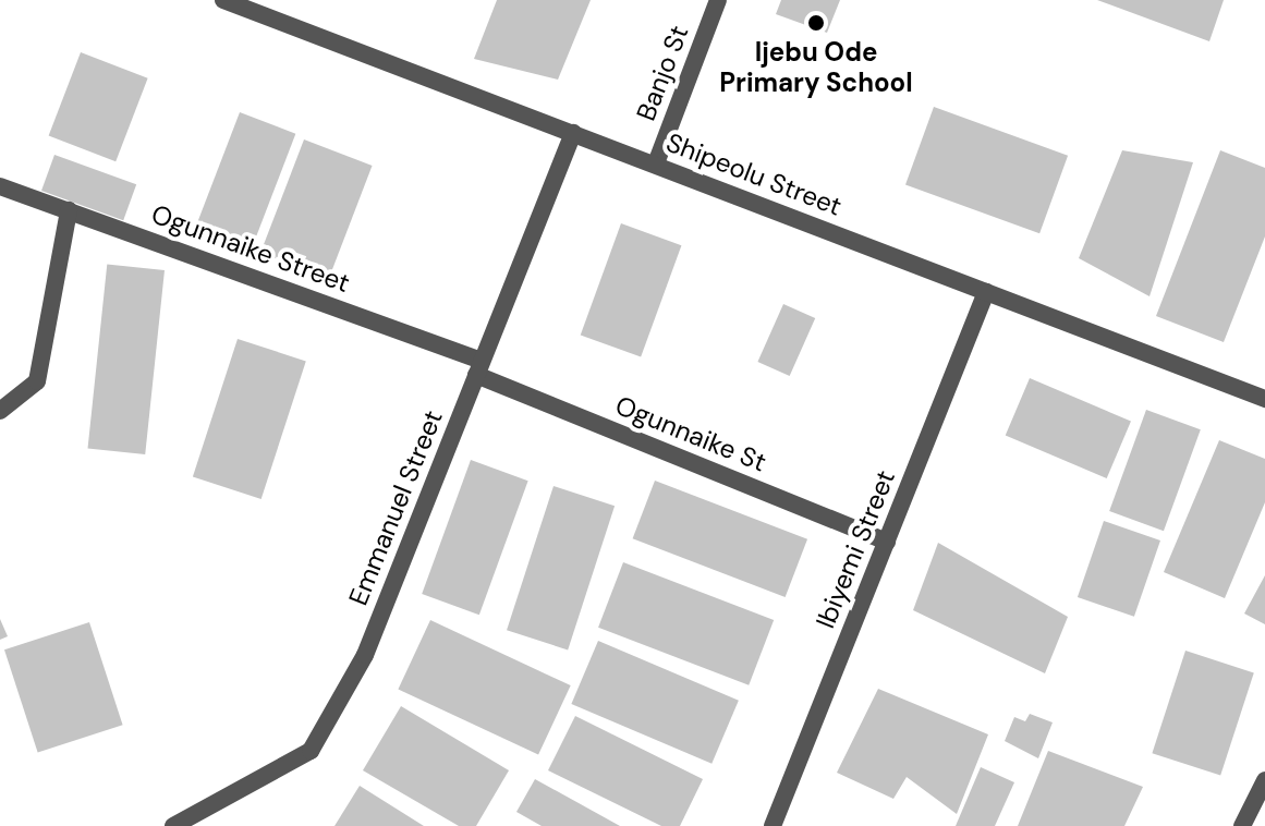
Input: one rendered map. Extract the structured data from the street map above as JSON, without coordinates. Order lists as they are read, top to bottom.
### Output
{
  "streets": {
    "street": [
      "Banjo St",
      "Shipeolu Street",
      "Ogunnaike Street",
      "Ogunnaike St",
      "Emmanuel Street",
      "Ibiyemi Street"
    ]
  },
  "crossings": [
    ["Banjo St", "Shipeolu Street"],
    ["Shipeolu Street", "Emmanuel Street"],
    ["Shipeolu Street", "Ibiyemi Street"],
    ["Ogunnaike Street", "Ogunnaike St"],
    ["Ogunnaike Street", "Emmanuel Street"],
    ["Ogunnaike St", "Emmanuel Street"],
    ["Ogunnaike St", "Ibiyemi Street"]
  ],
  "places": ["Ijebu Ode Primary School"]
}
